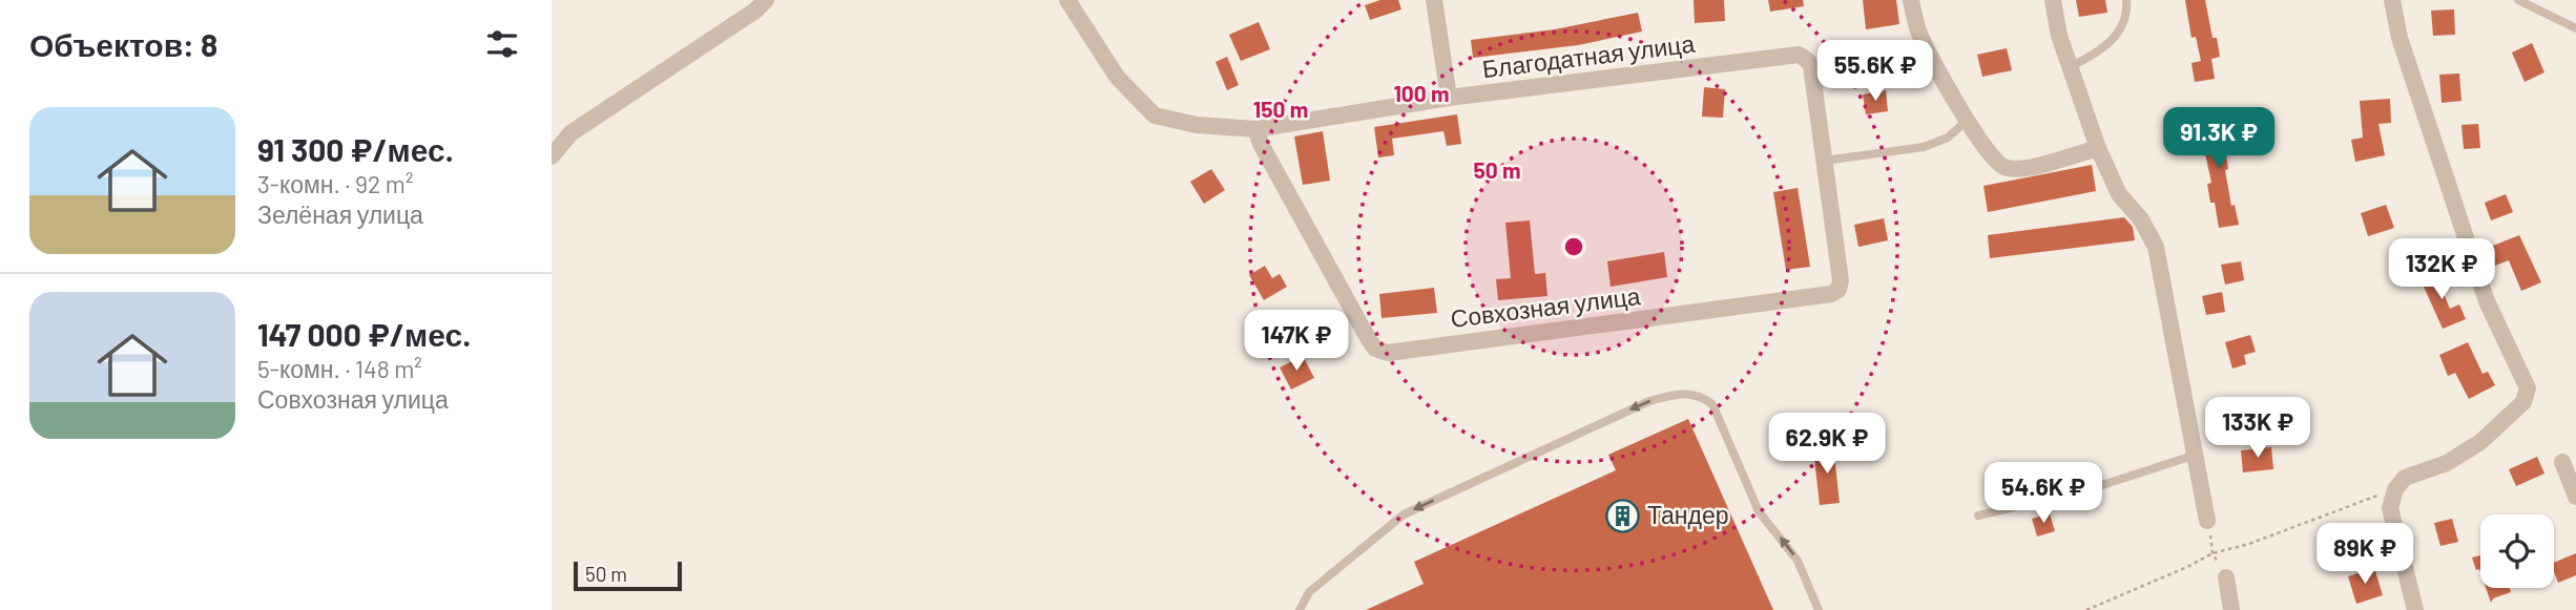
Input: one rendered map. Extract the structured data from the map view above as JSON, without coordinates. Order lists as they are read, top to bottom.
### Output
{
  "streets": {
    "street": ["Благодатная улица", "Совхозная улица"]
  },
  "crossings": [
    ["Благодатная улица", "Совхозная улица"]
  ],
  "places": {
    "building": ["Тандер"]
  },
  "scale_bar": "50 m",
  "page": {
    "heading": "Объектов: 8",
    "price": [
      "55.6K ₽",
      "91.3K ₽",
      "132K ₽",
      "147K ₽",
      "133K ₽",
      "62.9K ₽",
      "54.6K ₽",
      "89K ₽"
    ],
    "list": [
      {
        "name": "91 300 ₽/мес.",
        "note": "3-комн. · 92 m² · Зелёная улица"
      },
      {
        "name": "147 000 ₽/мес.",
        "note": "5-комн. · 148 m² · Совхозная улица"
      }
    ],
    "scale": "50 m"
  },
  "rings": ["100 m", "150 m", "50 m"]
}
